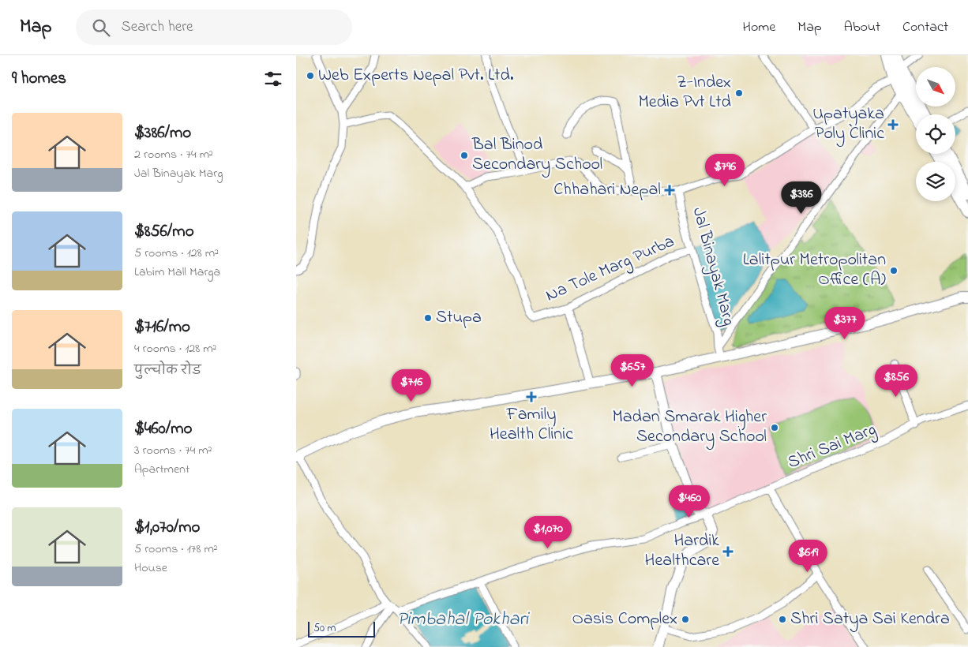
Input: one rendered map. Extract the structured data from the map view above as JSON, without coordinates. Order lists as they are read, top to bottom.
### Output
{
  "streets": {
    "street": ["Jal Binayak Marg", "Na Tole Marg Purba", "Shri Sai Marg"]
  },
  "crossings": [
    ["Jal Binayak Marg", "Na Tole Marg Purba"]
  ],
  "water": ["Pimbahal Pokhari"],
  "places": {
    "other": [
      "Web Experts Nepal Pvt. Ltd.",
      "Z-Index Media Pvt Ltd",
      "Bal Binod Secondary School",
      "Lalitpur Metropolitan Office (A)",
      "Stupa",
      "Madan Smarak Higher Secondary School",
      "Oasis Complex",
      "Shri Satya Sai Kendra"
    ],
    "health": [
      "Upatyaka Poly Clinic",
      "Chhahari Nepal",
      "Family Health Clinic",
      "Hardik Healthcare"
    ]
  },
  "scale_bar": "50 m",
  "north": "bottom right",
  "page": {
    "header": "Map",
    "search": "Search here",
    "nav": [
      "Home",
      "Map",
      "About",
      "Contact"
    ],
    "heading": "9 homes",
    "list": [
      {
        "name": "$386/mo",
        "note": "2 rooms · 74 m² · Jal Binayak Marg"
      },
      {
        "name": "$856/mo",
        "note": "5 rooms · 128 m² · Labim Mall Marga"
      },
      {
        "name": "$716/mo",
        "note": "4 rooms · 128 m² · पुल्चोक रोड"
      },
      {
        "name": "$460/mo",
        "note": "3 rooms · 74 m² · Apartment"
      },
      {
        "name": "$1,070/mo",
        "note": "5 rooms · 178 m² · House"
      }
    ],
    "price": [
      "$796",
      "$386",
      "$377",
      "$657",
      "$856",
      "$716",
      "$460",
      "$1,070",
      "$619"
    ],
    "scale": "50 m"
  }
}
